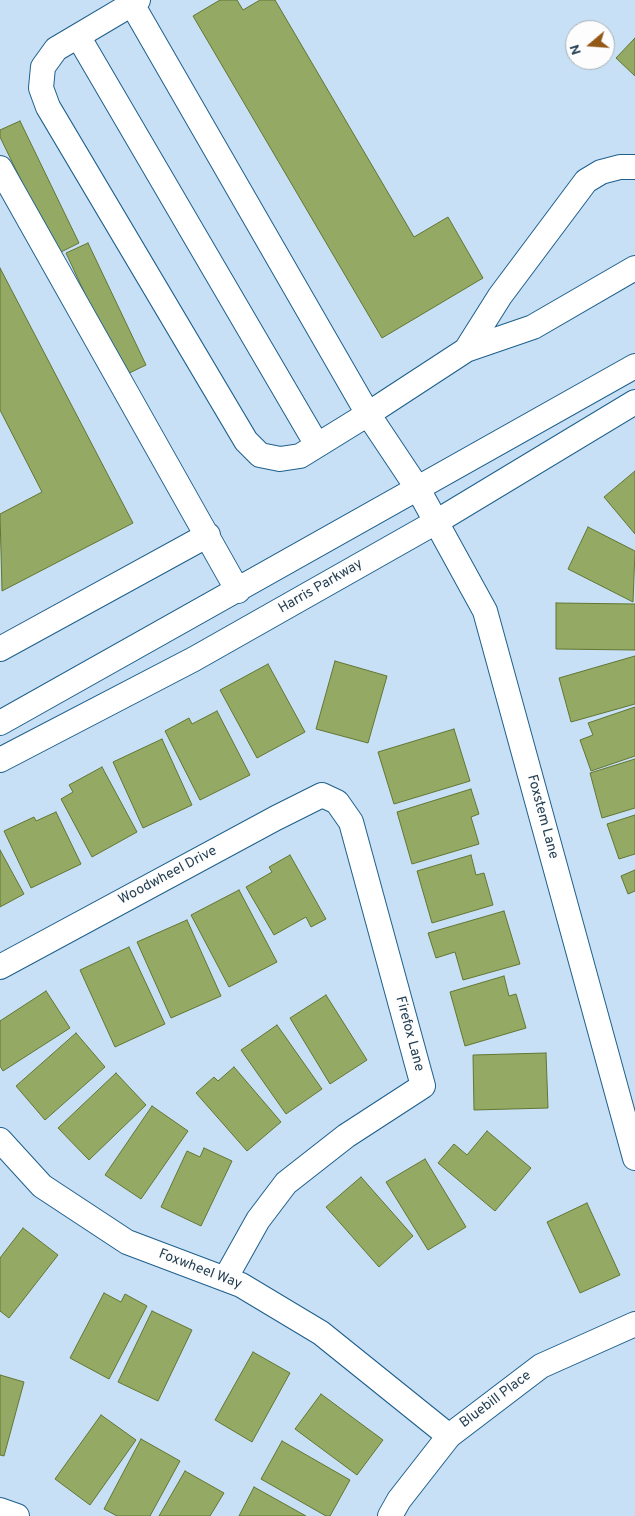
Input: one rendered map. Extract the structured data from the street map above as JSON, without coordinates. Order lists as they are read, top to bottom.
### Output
{
  "streets": {
    "street": [
      "Harris Parkway",
      "Foxstem Lane",
      "Woodwheel Drive",
      "Firefox Lane",
      "Foxwheel Way",
      "Bluebill Place"
    ]
  },
  "crossings": [
    ["Harris Parkway", "Foxstem Lane"],
    ["Woodwheel Drive", "Firefox Lane"],
    ["Firefox Lane", "Foxwheel Way"],
    ["Foxwheel Way", "Bluebill Place"]
  ],
  "north": "left"
}
